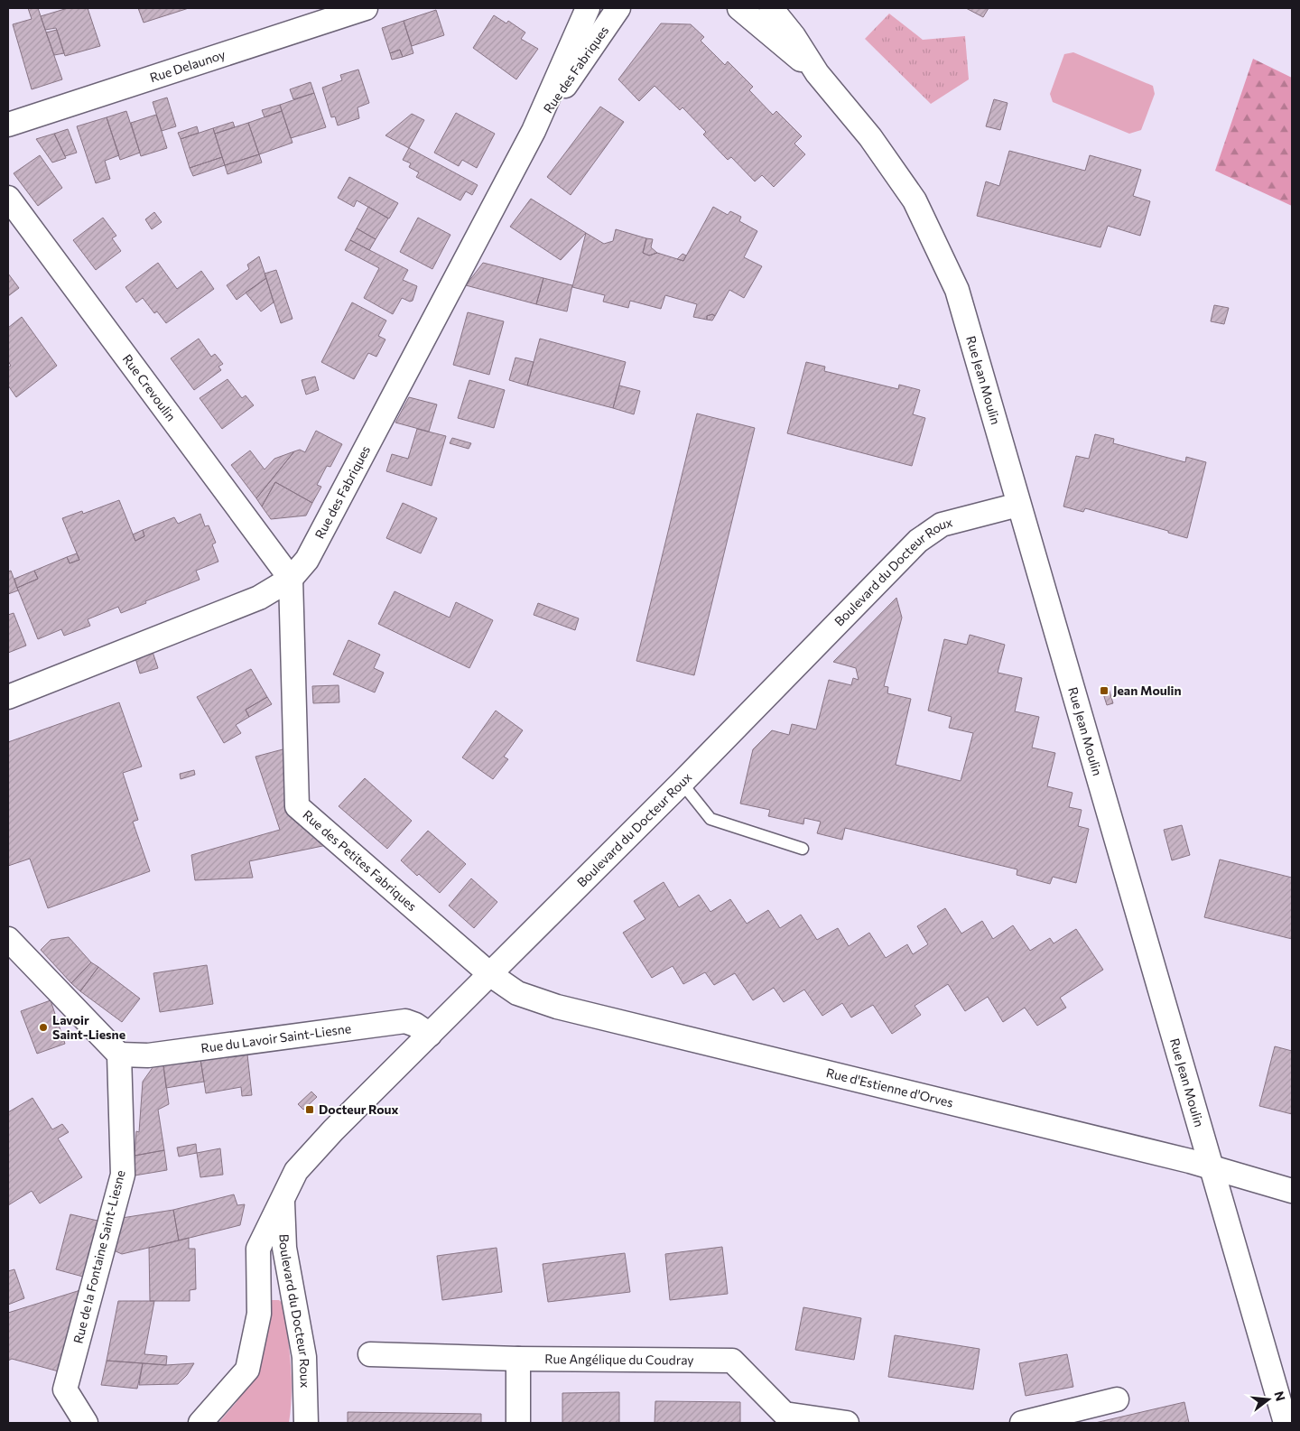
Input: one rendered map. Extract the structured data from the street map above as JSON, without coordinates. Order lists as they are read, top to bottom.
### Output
{
  "streets": {
    "street": [
      "Rue Delaunoy",
      "Rue des Fabriques",
      "Rue Jean Moulin",
      "Rue Crevoulin",
      "Boulevard du Docteur Roux",
      "Rue des Petites Fabriques",
      "Rue du Lavoir Saint-Liesne",
      "Rue d'Estienne d'Orves",
      "Rue de la Fontaine Saint-Liesne",
      "Rue Angélique du Coudray"
    ]
  },
  "crossings": [
    ["Rue des Fabriques", "Rue Crevoulin"],
    ["Rue des Fabriques", "Rue des Petites Fabriques"],
    ["Rue Jean Moulin", "Boulevard du Docteur Roux"],
    ["Rue Jean Moulin", "Rue d'Estienne d'Orves"],
    ["Rue Crevoulin", "Rue des Petites Fabriques"],
    ["Boulevard du Docteur Roux", "Rue des Petites Fabriques"],
    ["Boulevard du Docteur Roux", "Rue du Lavoir Saint-Liesne"],
    ["Boulevard du Docteur Roux", "Rue d'Estienne d'Orves"],
    ["Rue des Petites Fabriques", "Rue d'Estienne d'Orves"],
    ["Rue du Lavoir Saint-Liesne", "Rue de la Fontaine Saint-Liesne"]
  ],
  "places": {
    "transit": ["Jean Moulin", "Docteur Roux"],
    "other": ["Lavoir Saint-Liesne"]
  },
  "north": "right"
}
